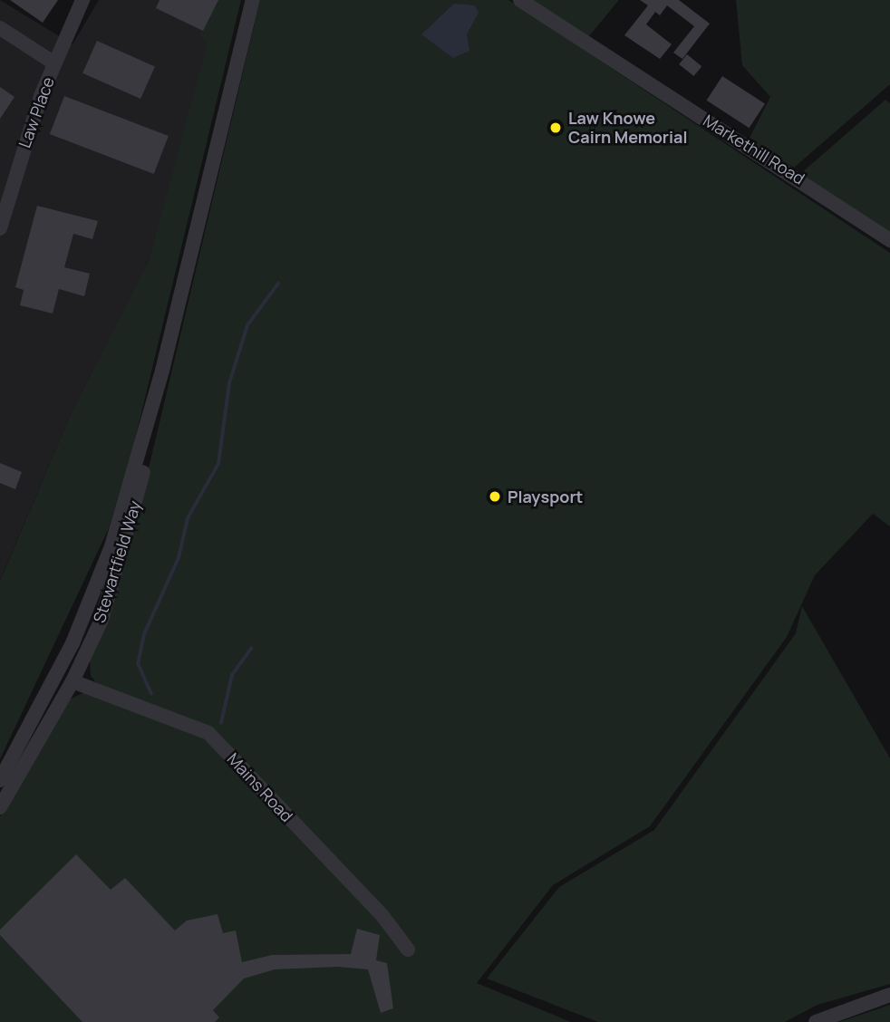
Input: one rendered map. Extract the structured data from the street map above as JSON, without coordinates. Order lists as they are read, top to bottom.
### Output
{
  "streets": {
    "street": [
      "Law Place",
      "Markethill Road",
      "Stewartfield Way",
      "Mains Road"
    ]
  },
  "crossings": [
    ["Stewartfield Way", "Mains Road"]
  ],
  "places": ["Law Knowe Cairn Memorial", "Playsport"]
}
